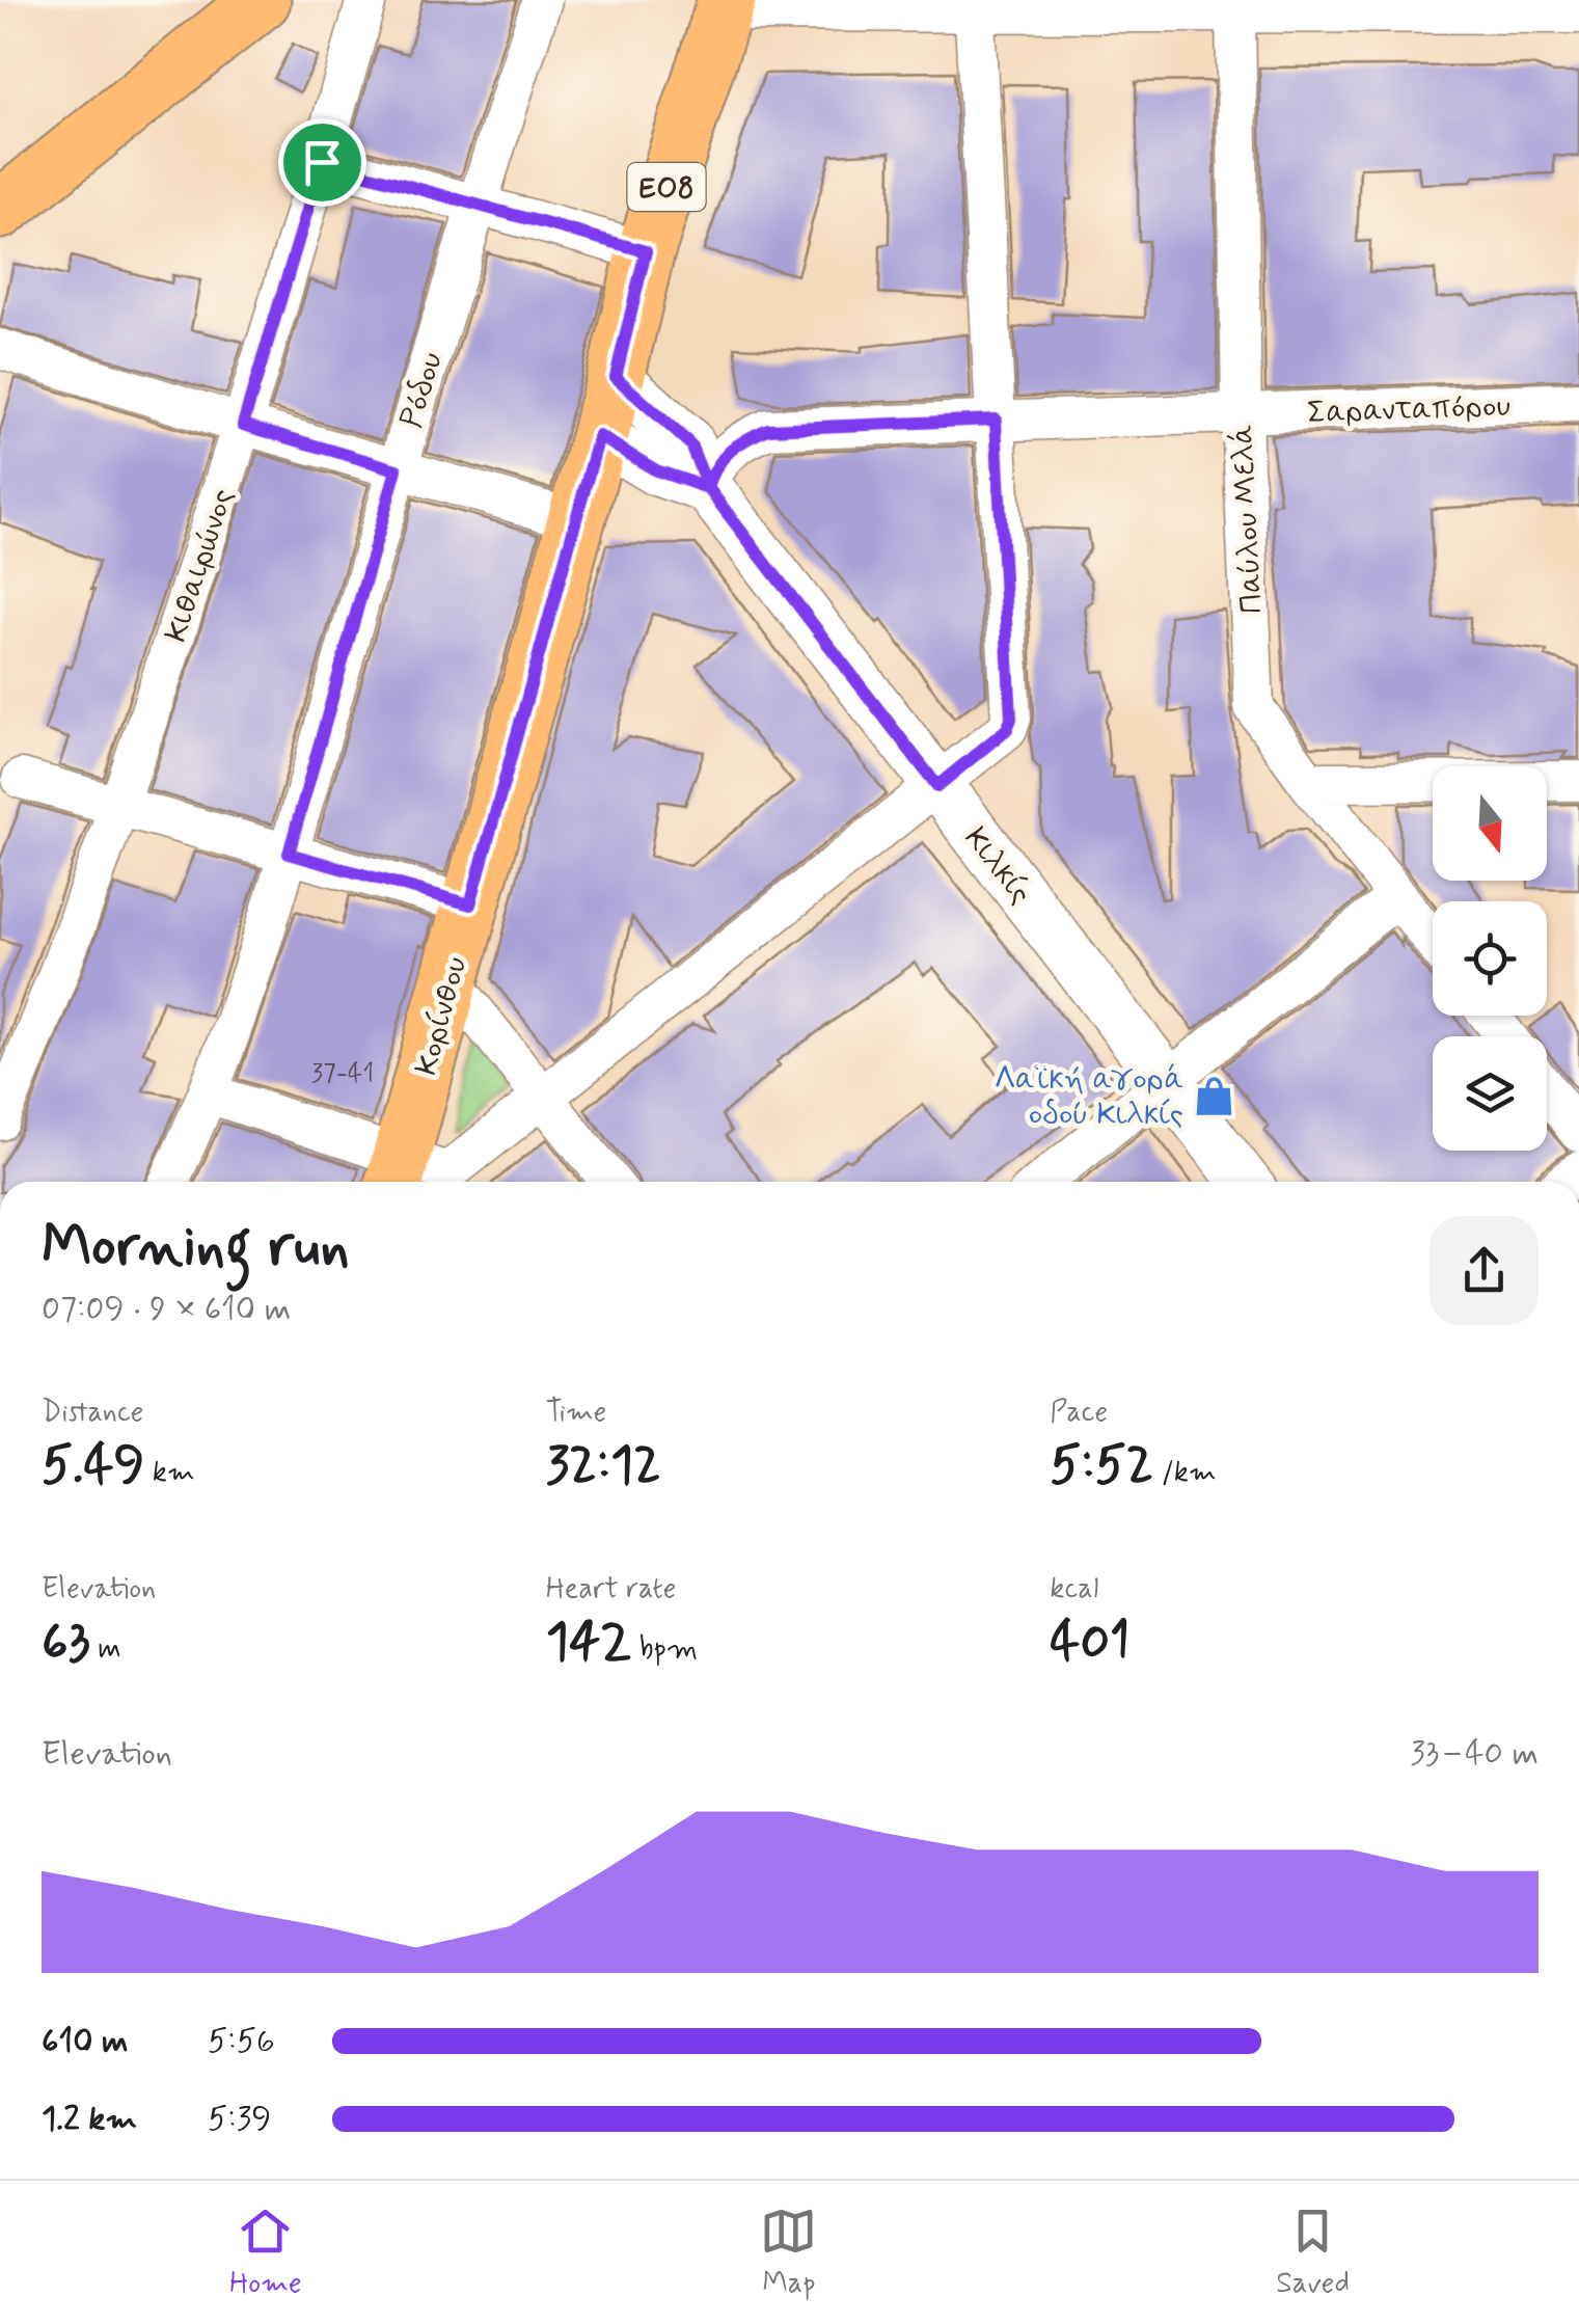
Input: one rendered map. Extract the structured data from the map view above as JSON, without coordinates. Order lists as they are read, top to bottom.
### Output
{
  "streets": {
    "main road": ["ΕΟ8", "Κορίνθου"],
    "street": [
      "Ρόδου",
      "Σαρανταπόρου",
      "Παύλου Μελά",
      "Κιθαιρώνος",
      "Κιλκίς"
    ]
  },
  "crossings": [
    ["Σαρανταπόρου", "Παύλου Μελά"],
    ["Σαρανταπόρου", "Κιλκίς"],
    ["Κιλκίς", "Κορίνθου"]
  ],
  "places": {
    "shop": ["Λαϊκή αγορά οδού Κιλκίς"]
  },
  "house_numbers": ["37-41"],
  "north": "bottom",
  "page": {
    "heading": ["Morning run", "07:09 · 9 × 610 m"],
    "stats": [
      ["Distance", "5.49 km"],
      ["Time", "32:12"],
      ["Pace", "5:52 /km"],
      ["Elevation", "63 m"],
      ["Heart rate", "142 bpm"],
      ["kcal", "401"]
    ],
    "chart": ["Elevation", "33–40 m"],
    "list": [
      {
        "name": "610 m",
        "note": "5:56"
      },
      {
        "name": "1.2 km",
        "note": "5:39"
      }
    ],
    "tabs": ["Home", "Map", "Saved"]
  }
}
